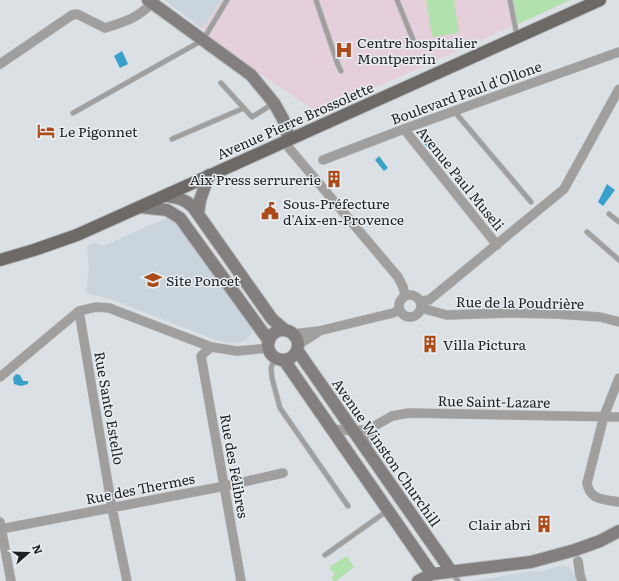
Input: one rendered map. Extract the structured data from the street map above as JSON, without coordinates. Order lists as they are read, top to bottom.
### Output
{
  "streets": {
    "main road": ["Avenue Pierre Brossolette"],
    "street": [
      "Boulevard Paul d'Ollone",
      "Avenue Paul Museli",
      "Rue de la Poudrière",
      "Rue Saint-Lazare",
      "Rue Santo Estello",
      "Avenue Winston Churchill",
      "Rue des Félibres",
      "Rue des Thermes"
    ]
  },
  "crossings": [
    ["Boulevard Paul d'Ollone", "Avenue Paul Museli"],
    ["Rue Saint-Lazare", "Avenue Winston Churchill"],
    ["Rue Santo Estello", "Rue des Thermes"],
    ["Rue des Félibres", "Rue des Thermes"]
  ],
  "places": {
    "hospital": ["Centre hospitalier Montperrin"],
    "hotel": ["Le Pigonnet"],
    "building": ["Aix'Press serrurerie", "Villa Pictura", "Clair abri"],
    "public building": ["Sous-Préfecture d'Aix-en-Provence"],
    "school or university": ["Site Poncet"]
  },
  "north": "right"
}
